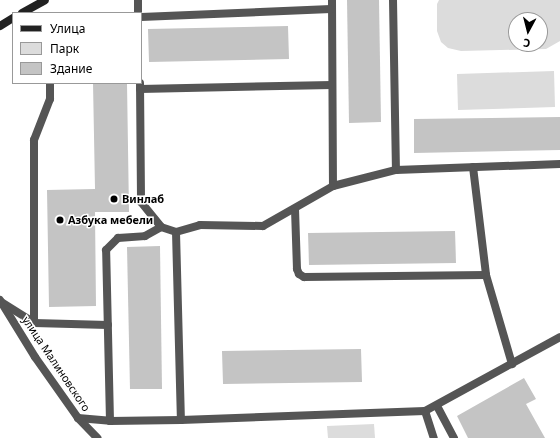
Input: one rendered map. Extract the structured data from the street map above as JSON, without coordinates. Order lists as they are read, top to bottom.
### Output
{
  "streets": {
    "street": ["улица Малиновского"]
  },
  "places": ["Винлаб", "Азбука мебели"],
  "legend": ["Улица", "Парк", "Здание"],
  "north": "bottom"
}
